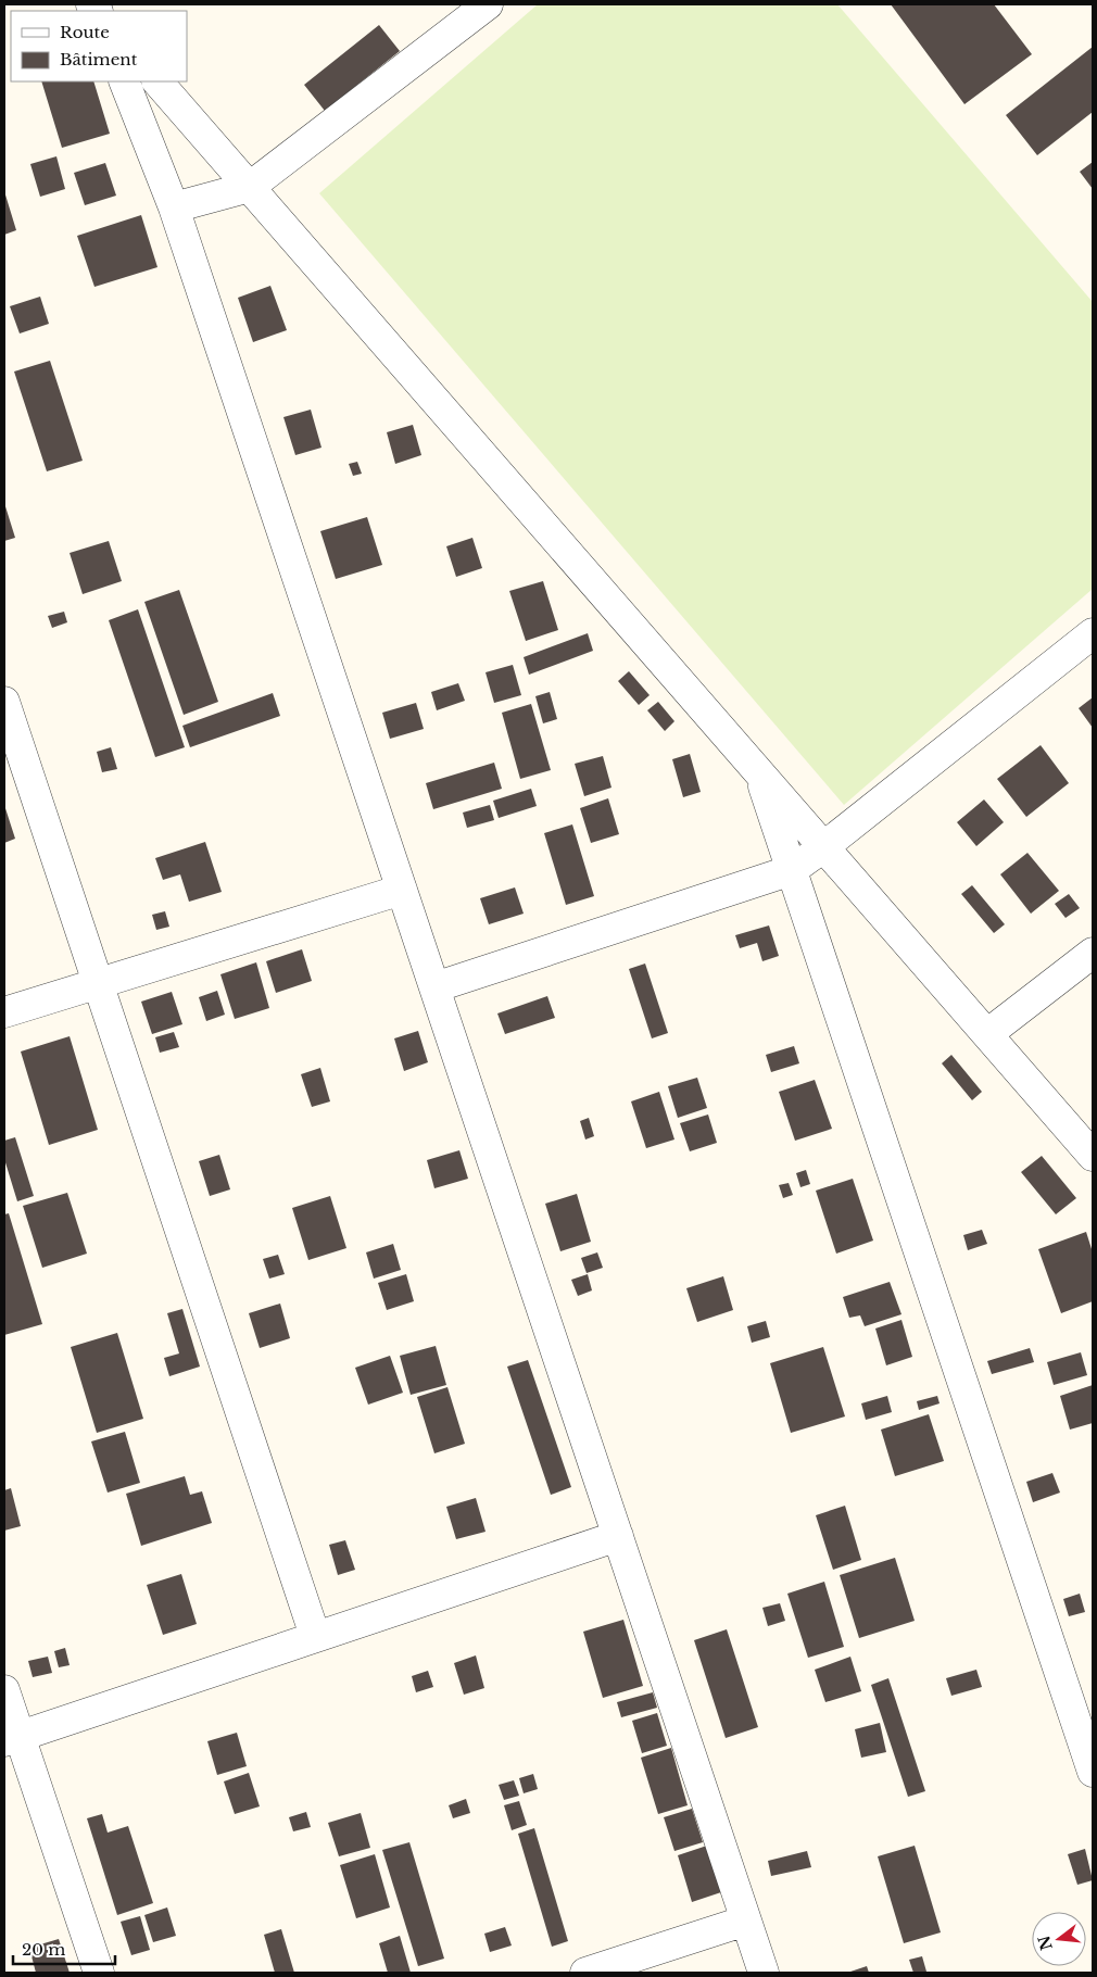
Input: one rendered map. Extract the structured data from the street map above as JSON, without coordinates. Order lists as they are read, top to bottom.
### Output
{
  "legend": ["Route", "Bâtiment"],
  "scale_bar": "20 m",
  "north": "left"
}
